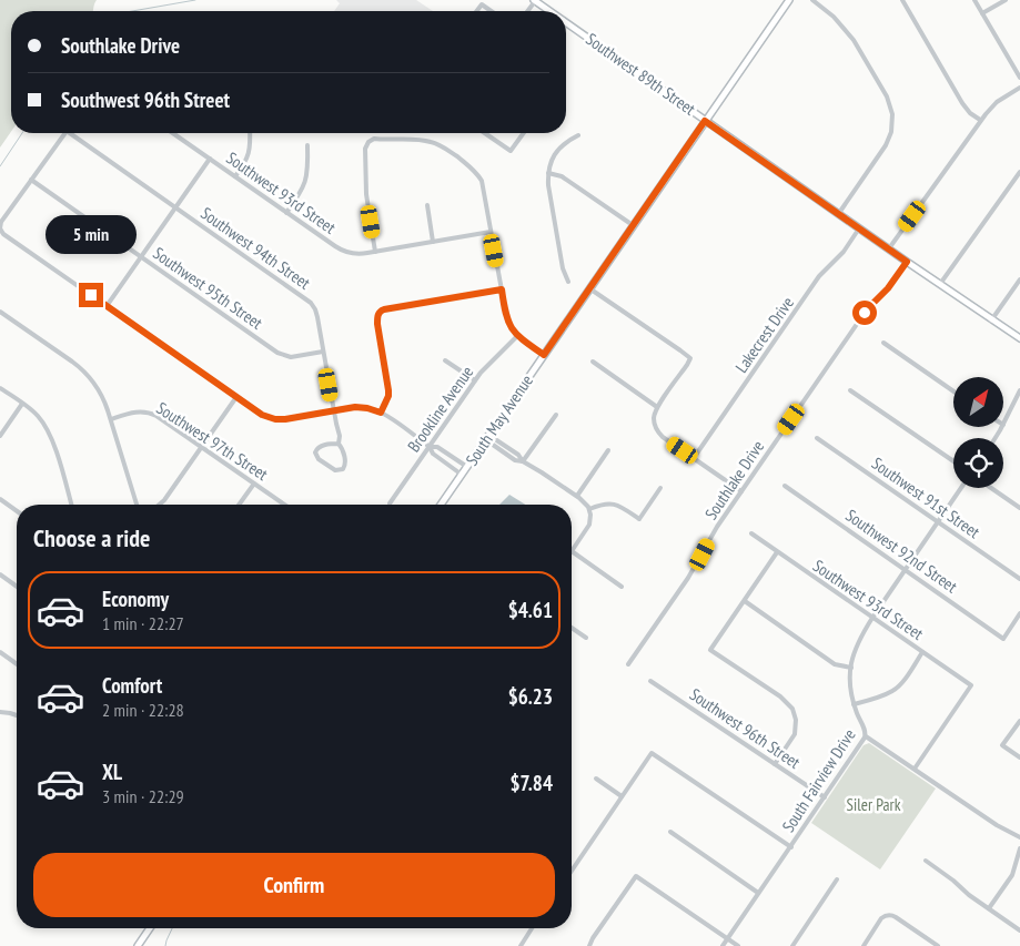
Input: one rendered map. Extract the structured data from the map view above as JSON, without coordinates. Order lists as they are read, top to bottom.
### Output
{
  "streets": {
    "main road": ["Southwest 89th Street", "South May Avenue"],
    "street": [
      "Southwest 93rd Street",
      "Southwest 94th Street",
      "Southwest 95th Street",
      "Lakecrest Drive",
      "Brookline Avenue",
      "Southwest 97th Street",
      "Southlake Drive",
      "Southwest 91st Street",
      "Southwest 92nd Street",
      "Southwest 96th Street",
      "South Fairview Drive"
    ]
  },
  "crossings": [
    ["Southwest 89th Street", "Lakecrest Drive"],
    ["Southwest 89th Street", "South May Avenue"],
    ["Southwest 89th Street", "Southlake Drive"],
    ["Southwest 93rd Street", "South Fairview Drive"],
    ["Southwest 94th Street", "Southwest 95th Street"],
    ["Southwest 91st Street", "South Fairview Drive"],
    ["Southwest 92nd Street", "South Fairview Drive"],
    ["Southwest 96th Street", "South Fairview Drive"]
  ],
  "parks": ["Siler Park"],
  "north": "top right",
  "page": {
    "banner": ["Southlake Drive", "Southwest 96th Street"],
    "bubble": "5 min",
    "heading": "Choose a ride",
    "list": [
      {
        "name": "Economy",
        "note": "1 min · 22:27",
        "value": "$4.61"
      },
      {
        "name": "Comfort",
        "note": "2 min · 22:28",
        "value": "$6.23"
      },
      {
        "name": "XL",
        "note": "3 min · 22:29",
        "value": "$7.84"
      }
    ],
    "buttons": "Confirm"
  }
}
